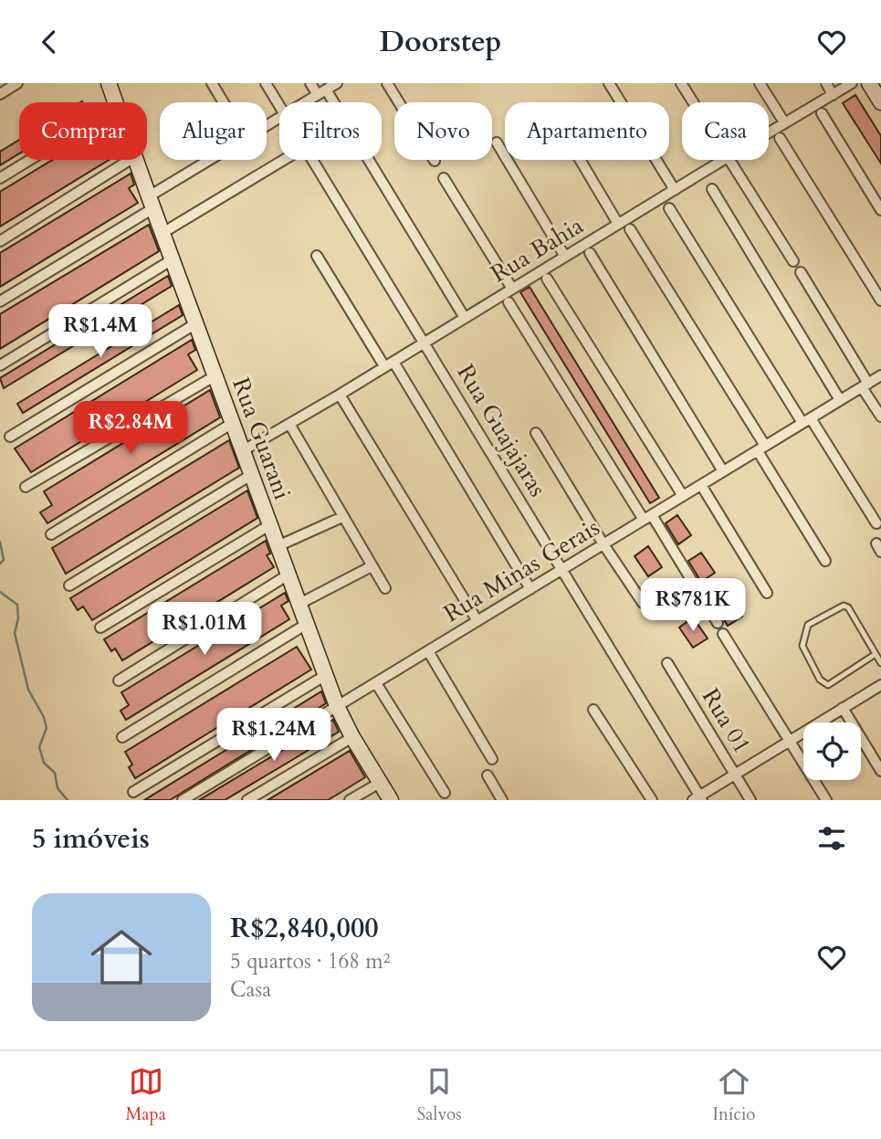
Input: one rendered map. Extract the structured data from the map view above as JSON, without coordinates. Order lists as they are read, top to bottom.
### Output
{
  "streets": {
    "street": [
      "Rua Bahia",
      "Rua Guajajaras",
      "Rua Guarani",
      "Rua Minas Gerais",
      "Rua 01"
    ]
  },
  "crossings": [
    ["Rua Bahia", "Rua Guajajaras"],
    ["Rua Bahia", "Rua Guarani"],
    ["Rua Guajajaras", "Rua Minas Gerais"],
    ["Rua Guarani", "Rua Minas Gerais"]
  ],
  "page": {
    "header": "Doorstep",
    "chip": [
      "Comprar",
      "Alugar",
      "Filtros",
      "Novo",
      "Apartamento",
      "Casa"
    ],
    "price": [
      "R$1.4M",
      "R$2.84M",
      "R$781K",
      "R$1.01M",
      "R$1.24M"
    ],
    "heading": "5 imóveis",
    "list": [
      {
        "name": "R$2,840,000",
        "note": "5 quartos · 168 m² · Casa"
      }
    ],
    "tabs": ["Mapa", "Salvos", "Início"]
  }
}
